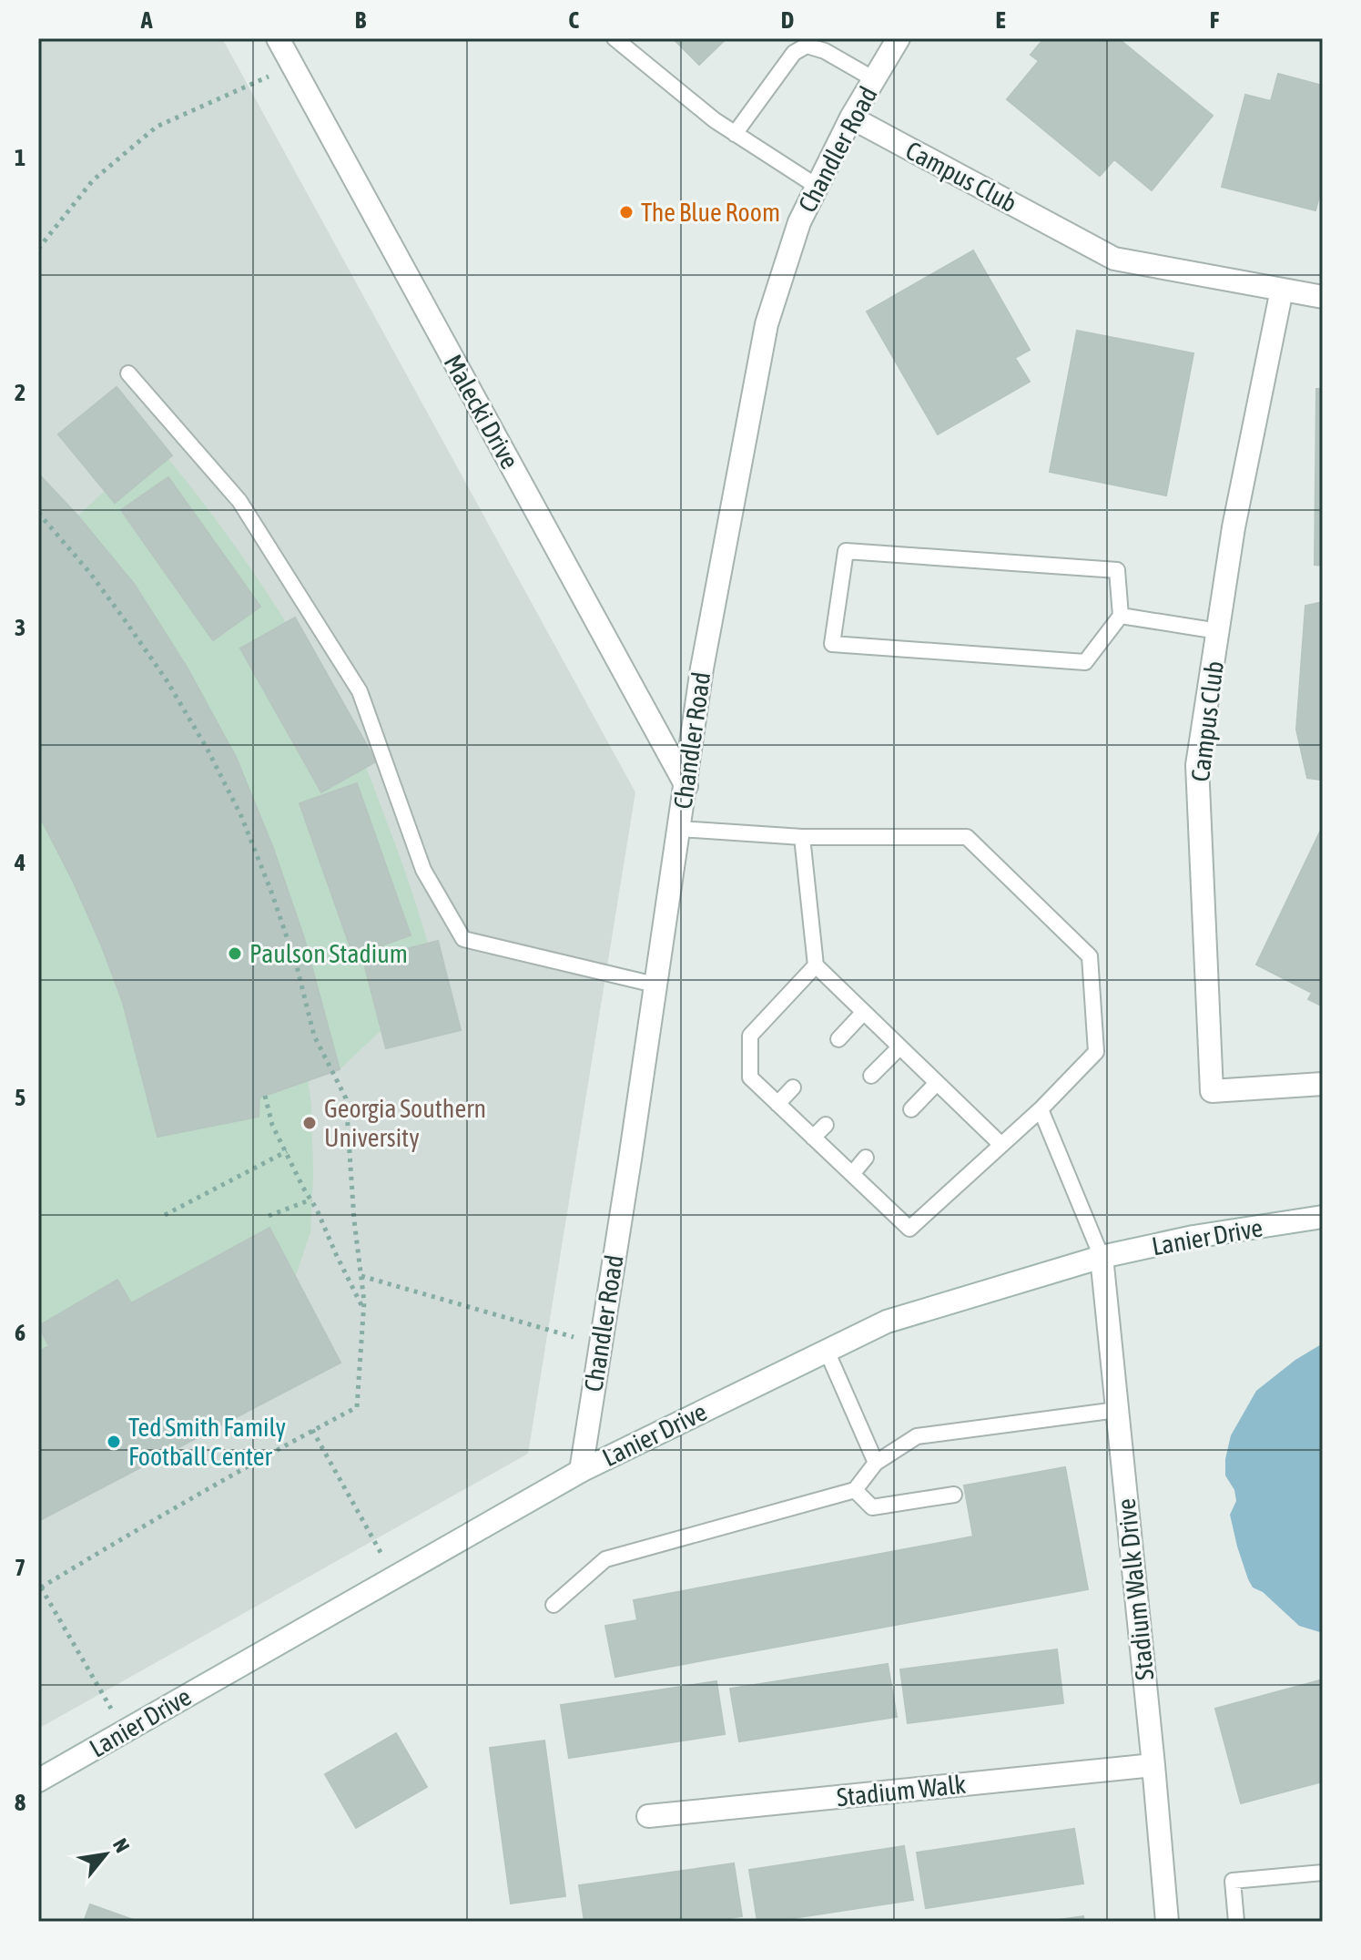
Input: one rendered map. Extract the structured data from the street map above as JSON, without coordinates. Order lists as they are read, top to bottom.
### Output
{
  "streets": {
    "street": [
      "Chandler Road",
      "Campus Club",
      "Malecki Drive",
      "Lanier Drive",
      "Stadium Walk Drive",
      "Stadium Walk"
    ]
  },
  "crossings": [
    ["Chandler Road", "Campus Club"],
    ["Chandler Road", "Malecki Drive"],
    ["Chandler Road", "Lanier Drive"],
    ["Lanier Drive", "Stadium Walk Drive"],
    ["Stadium Walk Drive", "Stadium Walk"]
  ],
  "places": [
    "The Blue Room",
    "Paulson Stadium",
    "Georgia Southern University",
    "Ted Smith Family Football Center"
  ],
  "north": "top right",
  "grid": {
    "columns": [
      "A",
      "B",
      "C",
      "D",
      "E",
      "F"
    ],
    "rows": [
      "1",
      "2",
      "3",
      "4",
      "5",
      "6",
      "7",
      "8"
    ]
  }
}
